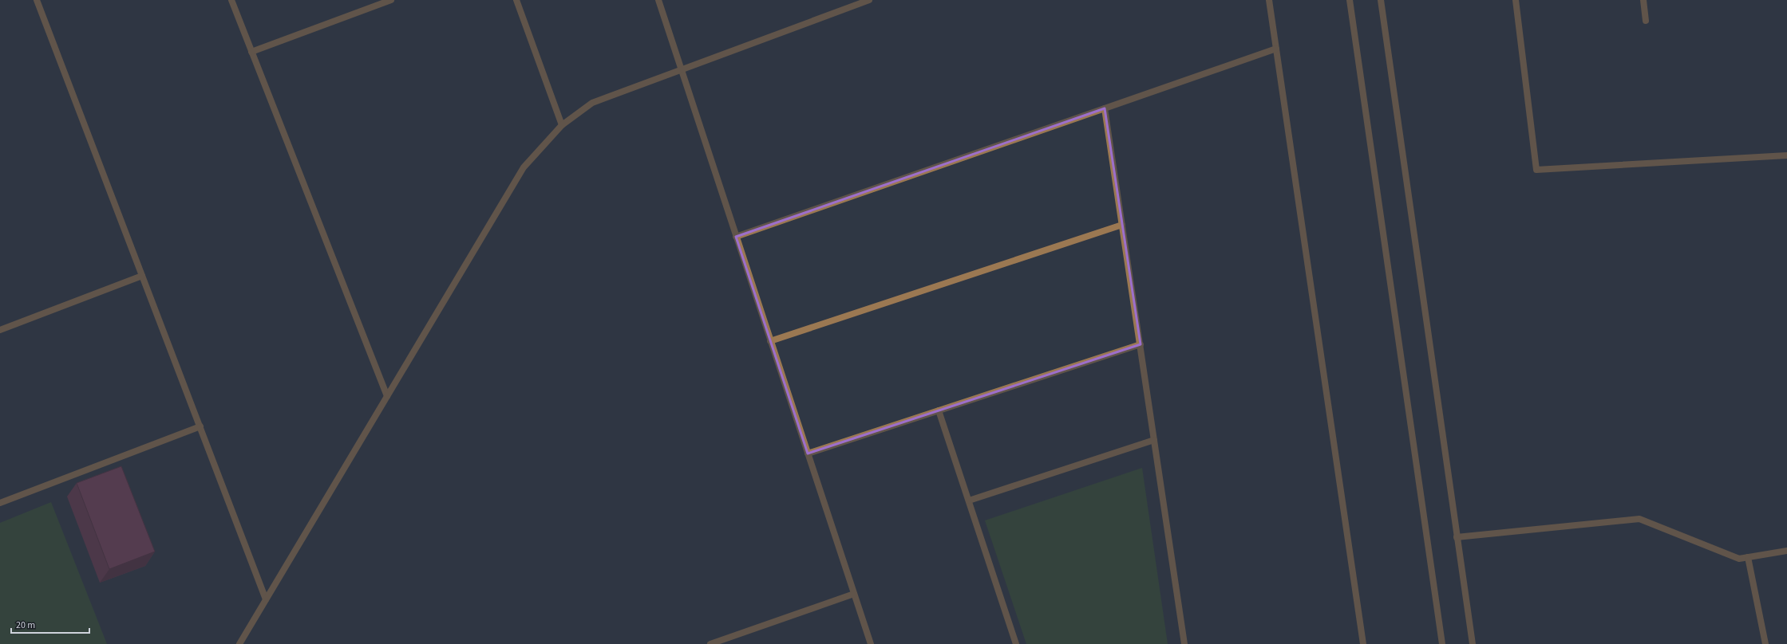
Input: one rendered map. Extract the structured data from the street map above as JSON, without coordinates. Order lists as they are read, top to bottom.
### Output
{
  "scale_bar": "20 m"
}
